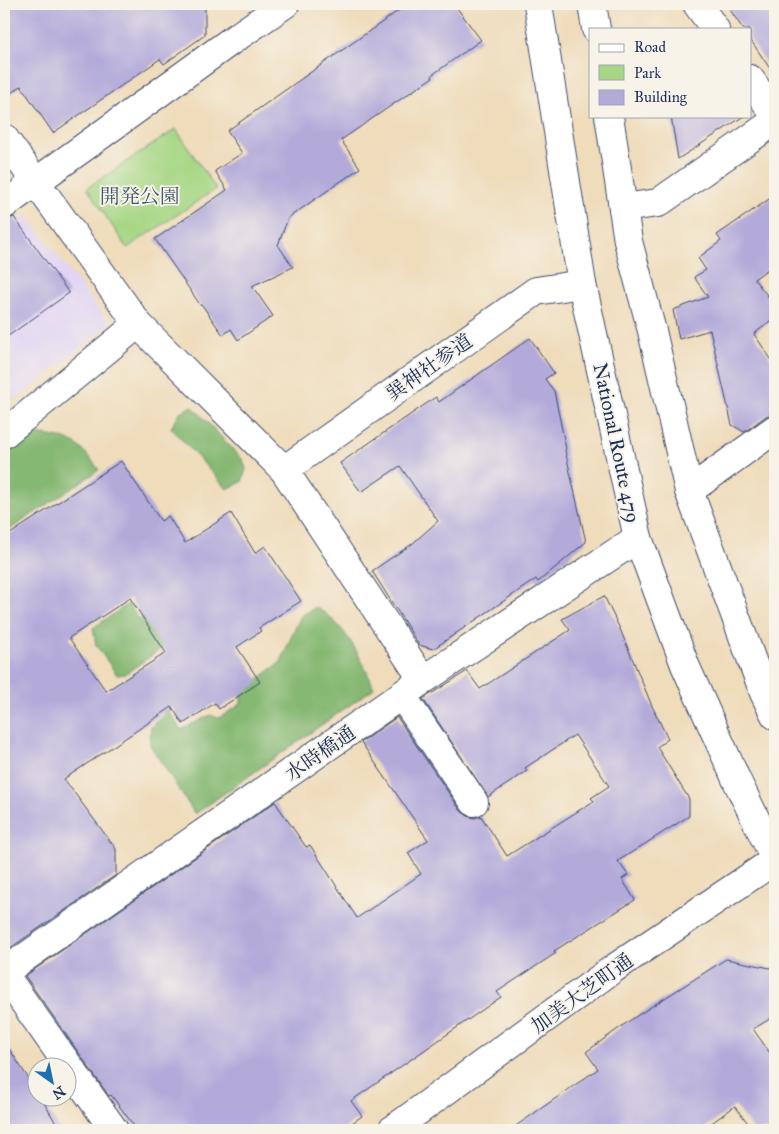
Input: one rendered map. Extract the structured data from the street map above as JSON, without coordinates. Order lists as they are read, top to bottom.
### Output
{
  "streets": {
    "main road": [
      "巽神社参道",
      "National Route 479",
      "水時橋通",
      "加美大芝町通"
    ]
  },
  "crossings": [
    ["巽神社参道", "National Route 479"],
    ["National Route 479", "水時橋通"],
    ["National Route 479", "加美大芝町通"]
  ],
  "parks": ["開発公園"],
  "legend": ["Road", "Park", "Building"],
  "north": "bottom right"
}
